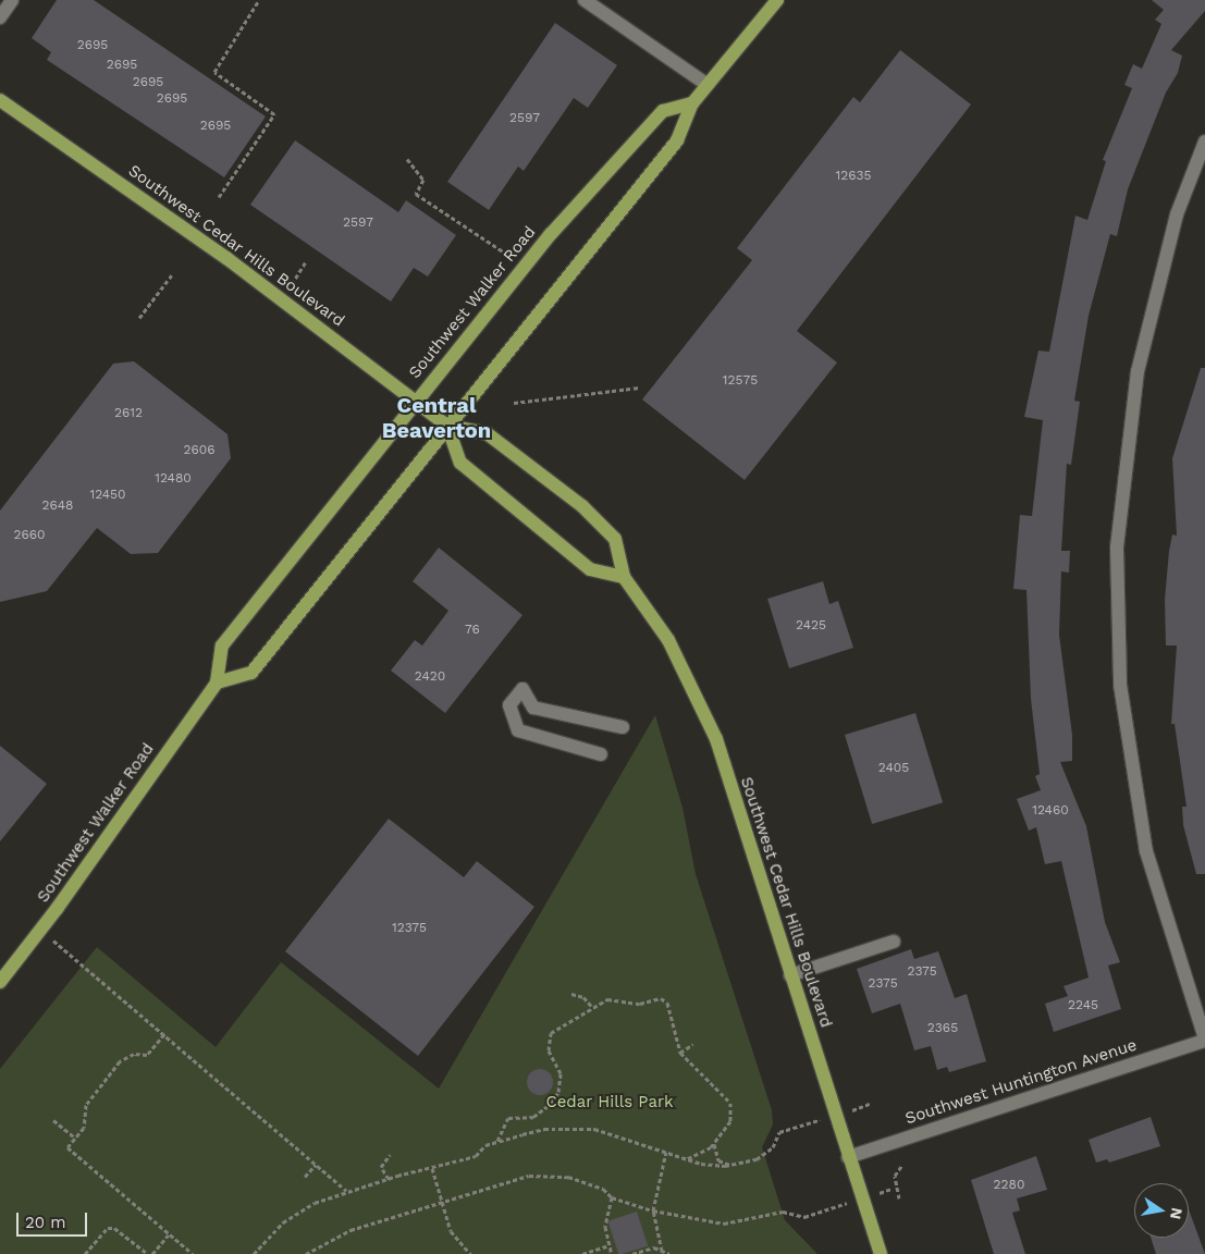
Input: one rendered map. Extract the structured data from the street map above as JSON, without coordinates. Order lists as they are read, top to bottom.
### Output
{
  "streets": {
    "main road": ["Southwest Cedar Hills Boulevard", "Southwest Walker Road"],
    "street": ["Southwest Huntington Avenue"]
  },
  "crossings": [
    ["Southwest Cedar Hills Boulevard", "Southwest Walker Road"],
    ["Southwest Cedar Hills Boulevard", "Southwest Huntington Avenue"]
  ],
  "districts": ["Central Beaverton"],
  "parks": ["Cedar Hills Park"],
  "house_numbers": [
    "2695",
    "2695",
    "2695",
    "2695",
    "2597",
    "2695",
    "12635",
    "2597",
    "12575",
    "2612",
    "2606",
    "12480",
    "12450",
    "2648",
    "2660",
    "2425",
    "76",
    "2420",
    "2405",
    "12460",
    "12375",
    "2375",
    "2375",
    "2245",
    "2365",
    "2280"
  ],
  "scale_bar": "20 m",
  "north": "right"
}
